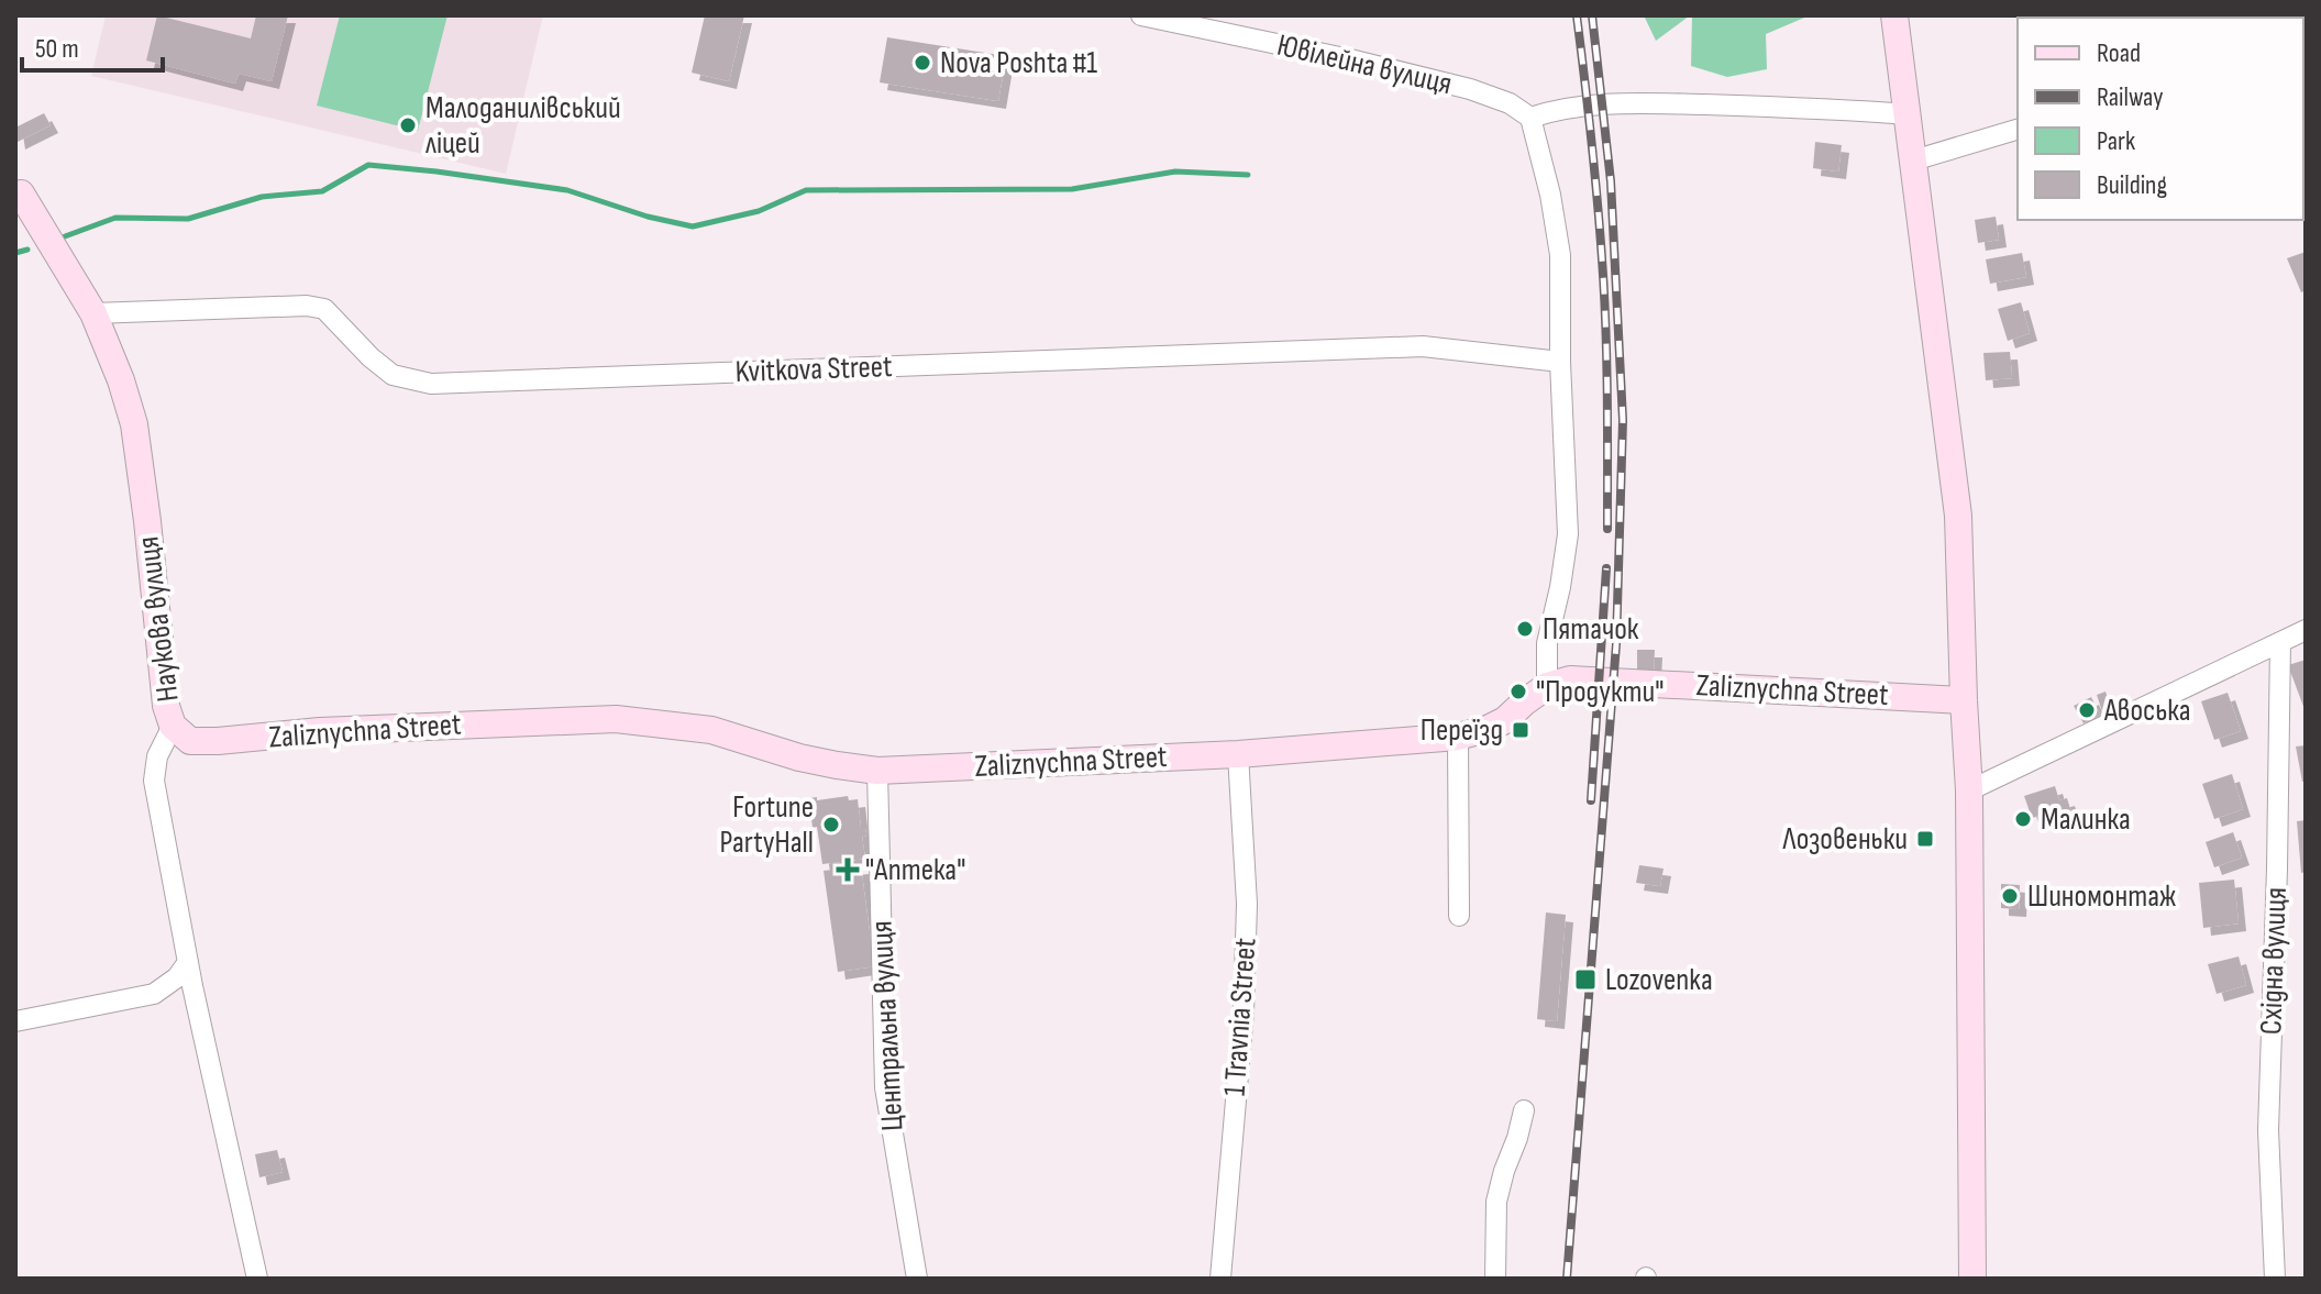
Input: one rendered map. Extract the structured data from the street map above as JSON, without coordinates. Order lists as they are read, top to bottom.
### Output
{
  "streets": {
    "street": [
      "Ювілейна вулиця",
      "Kvitkova Street",
      "Наукова вулиця",
      "Zaliznychna Street",
      "Східна вулиця",
      "1 Travnia Street",
      "Центральна вулиця"
    ]
  },
  "crossings": [
    ["Kvitkova Street", "Наукова вулиця"],
    ["Наукова вулиця", "Zaliznychna Street"],
    ["Zaliznychna Street", "1 Travnia Street"],
    ["Zaliznychna Street", "Центральна вулиця"]
  ],
  "places": {
    "other": [
      "Nova Poshta #1",
      "Малоданилівський ліцей",
      "Пятачок",
      "\"Продукти\"",
      "Авоська",
      "Малинка",
      "Fortune PartyHall",
      "Шиномонтаж"
    ],
    "transit": ["Переїзд", "Лозовеньки", "Lozovenka"],
    "health": ["\"Аптека\""]
  },
  "legend": [
    "Road",
    "Railway",
    "Park",
    "Building"
  ],
  "scale_bar": "50 m"
}
